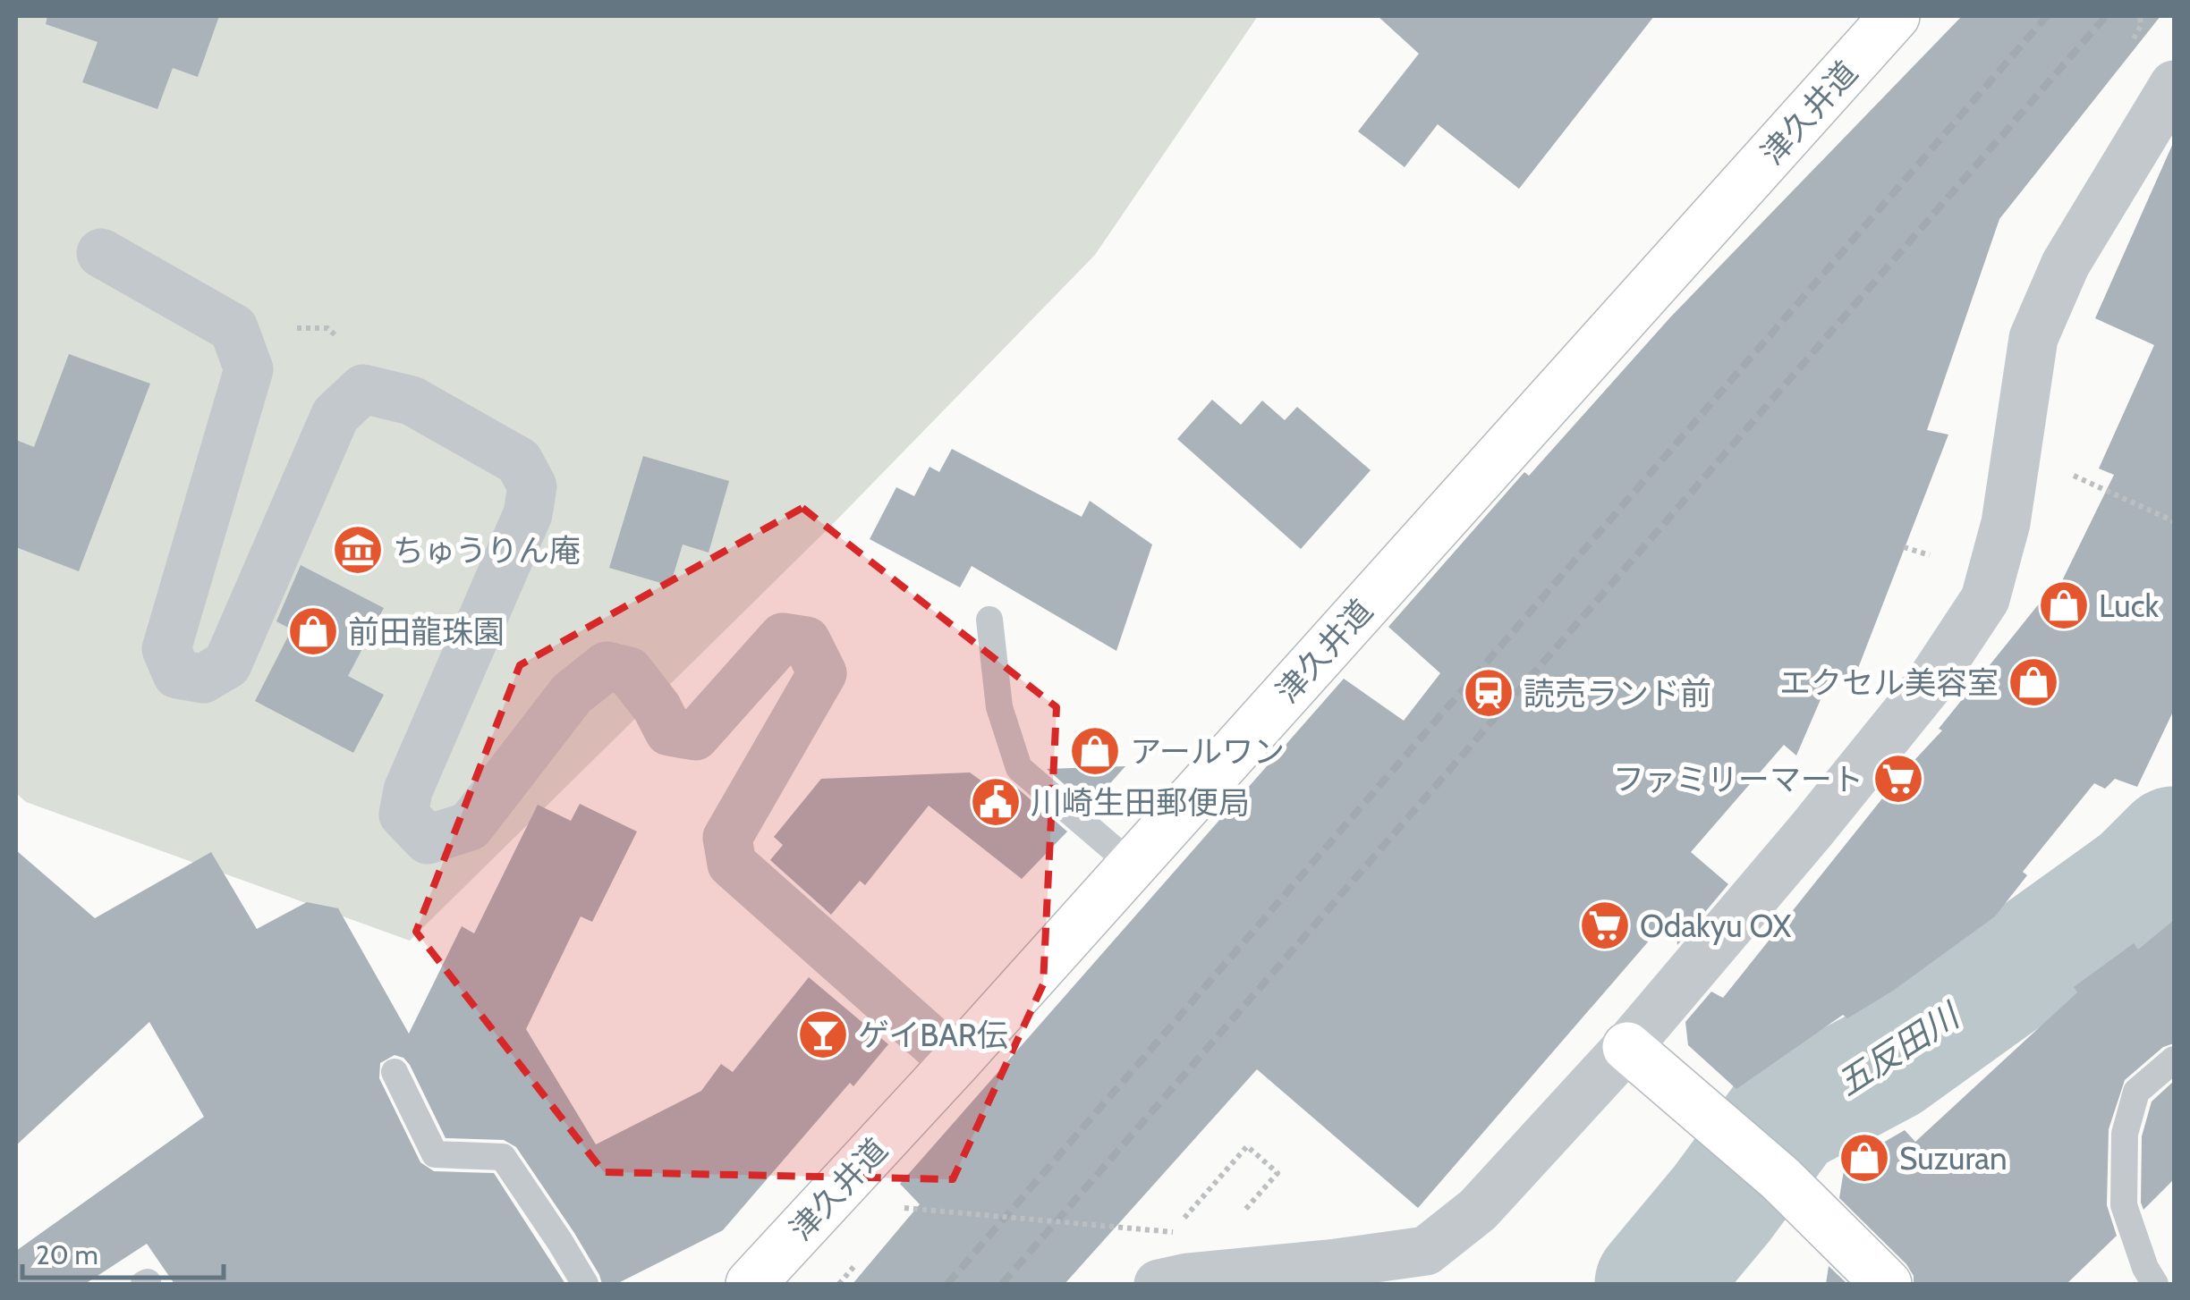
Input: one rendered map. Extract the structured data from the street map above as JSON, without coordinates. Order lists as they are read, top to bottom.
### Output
{
  "streets": {
    "main road": ["津久井道"]
  },
  "water": ["五反田川"],
  "places": {
    "museum": ["ちゅうりん庵"],
    "shop": [
      "Luck",
      "前田龍珠園",
      "エクセル美容室",
      "アールワン",
      "Suzuran"
    ],
    "station": ["読売ランド前"],
    "supermarket": ["ファミリーマート", "Odakyu OX"],
    "public building": ["川崎生田郵便局"],
    "bar": ["ゲイBAR伝"]
  },
  "scale_bar": "20 m"
}
